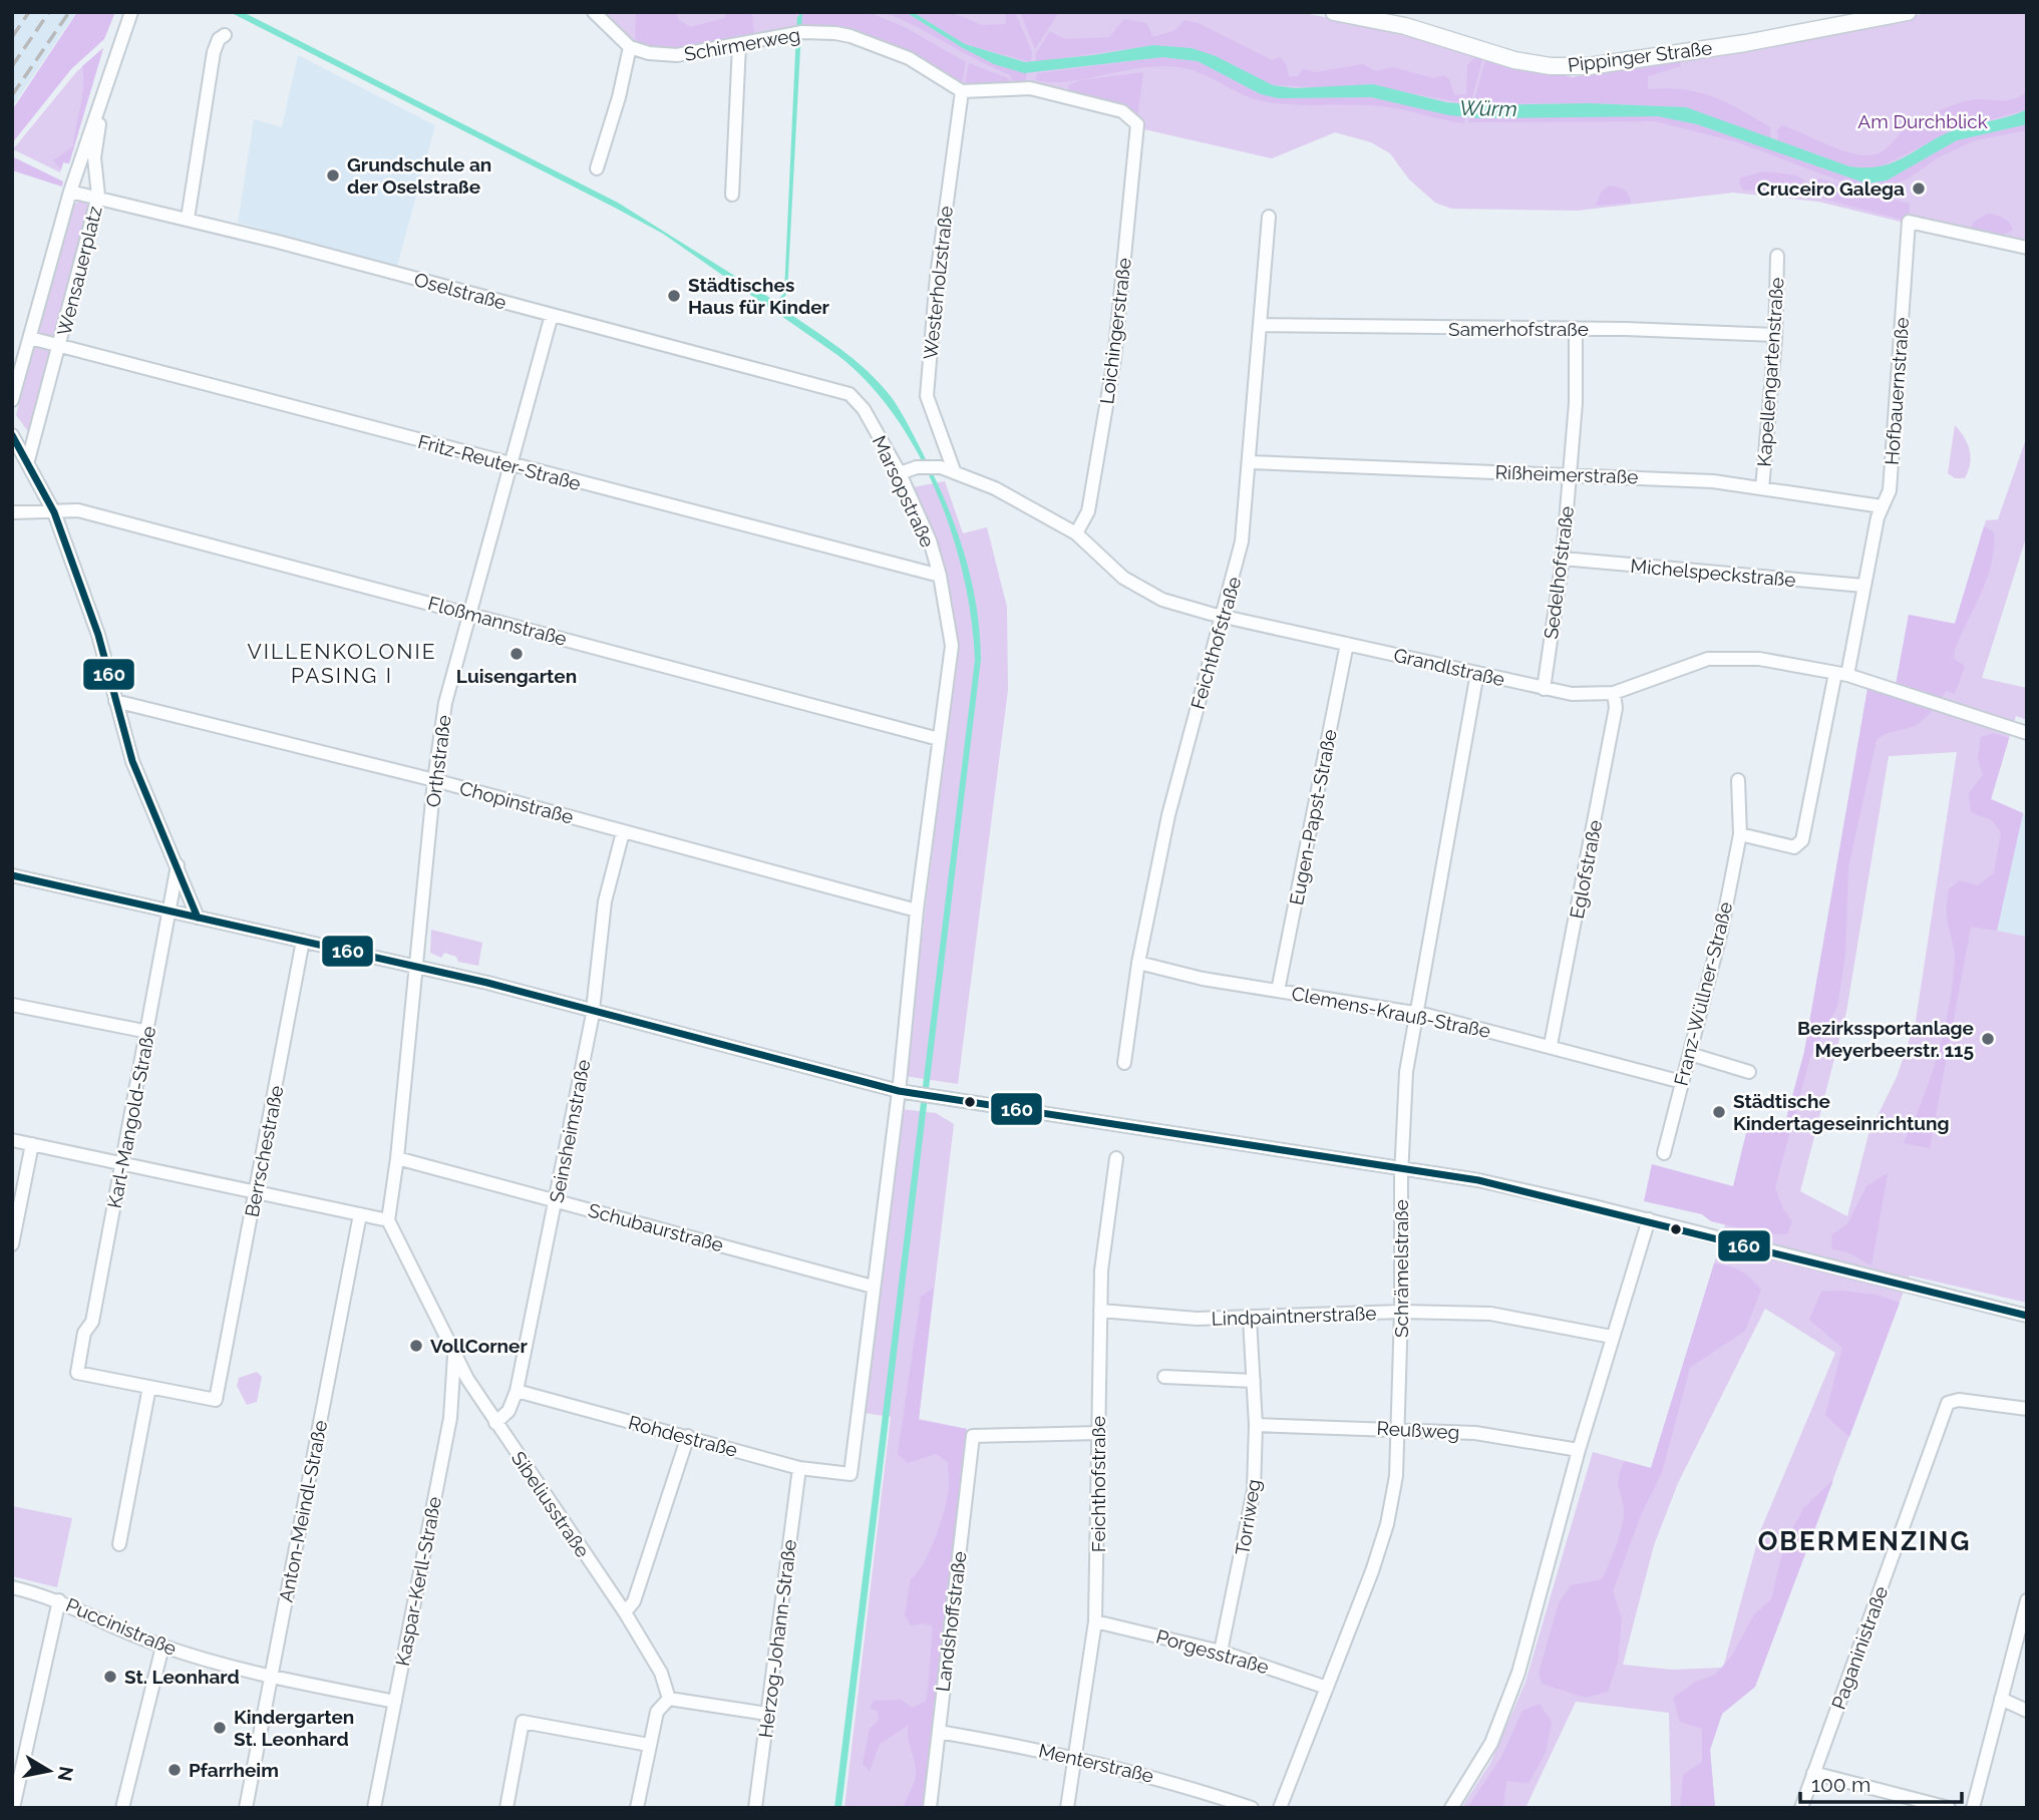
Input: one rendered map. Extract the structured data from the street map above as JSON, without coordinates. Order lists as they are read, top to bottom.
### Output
{
  "streets": {
    "main road": ["Pippinger Straße"],
    "street": [
      "Schirmerweg",
      "Wensauerplatz",
      "Westerholzstraße",
      "Oselstraße",
      "Samerhofstraße",
      "Loichingerstraße",
      "Kapellengartenstraße",
      "Hofbauernstraße",
      "Fritz-Reuter-Straße",
      "Rißheimerstraße",
      "Marsopstraße",
      "Sedelhofstraße",
      "Michelspeckstraße",
      "Floßmannstraße",
      "Feichthofstraße",
      "Grandlstraße",
      "Orthstraße",
      "Chopinstraße",
      "Eugen-Papst-Straße",
      "Eglofstraße",
      "Franz-Wüllner-Straße",
      "Clemens-Krauß-Straße",
      "Karl-Mangold-Straße",
      "Seinsheimstraße",
      "Berrschestraße",
      "Schubaurstraße",
      "Schrämelstraße",
      "Lindpaintnerstraße",
      "Reußweg",
      "Rohdestraße",
      "Sibeliusstraße",
      "Anton-Meindl-Straße",
      "Torriweg",
      "Kaspar-Kerll-Straße",
      "Landshoffstraße",
      "Puccinistraße",
      "Herzog-Johann-Straße",
      "Paganinistraße",
      "Porgesstraße",
      "Menterstraße"
    ]
  },
  "crossings": [
    ["Schirmerweg", "Westerholzstraße"],
    ["Schirmerweg", "Loichingerstraße"],
    ["Wensauerplatz", "Oselstraße"],
    ["Wensauerplatz", "Fritz-Reuter-Straße"],
    ["Westerholzstraße", "Loichingerstraße"],
    ["Westerholzstraße", "Grandlstraße"],
    ["Oselstraße", "Marsopstraße"],
    ["Oselstraße", "Orthstraße"],
    ["Samerhofstraße", "Kapellengartenstraße"],
    ["Samerhofstraße", "Sedelhofstraße"],
    ["Samerhofstraße", "Feichthofstraße"],
    ["Loichingerstraße", "Grandlstraße"],
    ["Kapellengartenstraße", "Rißheimerstraße"],
    ["Hofbauernstraße", "Rißheimerstraße"],
    ["Hofbauernstraße", "Michelspeckstraße"],
    ["Hofbauernstraße", "Grandlstraße"],
    ["Fritz-Reuter-Straße", "Marsopstraße"],
    ["Fritz-Reuter-Straße", "Orthstraße"],
    ["Rißheimerstraße", "Sedelhofstraße"],
    ["Rißheimerstraße", "Feichthofstraße"],
    ["Marsopstraße", "Floßmannstraße"],
    ["Marsopstraße", "Grandlstraße"],
    ["Marsopstraße", "Chopinstraße"],
    ["Marsopstraße", "Schubaurstraße"],
    ["Marsopstraße", "Rohdestraße"],
    ["Sedelhofstraße", "Michelspeckstraße"],
    ["Sedelhofstraße", "Grandlstraße"],
    ["Floßmannstraße", "Orthstraße"],
    ["Feichthofstraße", "Grandlstraße"],
    ["Feichthofstraße", "Clemens-Krauß-Straße"],
    ["Feichthofstraße", "Lindpaintnerstraße"],
    ["Feichthofstraße", "Landshoffstraße"],
    ["Feichthofstraße", "Porgesstraße"],
    ["Feichthofstraße", "Menterstraße"],
    ["Grandlstraße", "Eugen-Papst-Straße"],
    ["Grandlstraße", "Eglofstraße"],
    ["Grandlstraße", "Schrämelstraße"],
    ["Orthstraße", "Chopinstraße"],
    ["Orthstraße", "Schubaurstraße"],
    ["Orthstraße", "Sibeliusstraße"],
    ["Chopinstraße", "Seinsheimstraße"],
    ["Eugen-Papst-Straße", "Clemens-Krauß-Straße"],
    ["Eglofstraße", "Clemens-Krauß-Straße"],
    ["Franz-Wüllner-Straße", "Clemens-Krauß-Straße"],
    ["Clemens-Krauß-Straße", "Schrämelstraße"],
    ["Karl-Mangold-Straße", "Berrschestraße"],
    ["Seinsheimstraße", "Schubaurstraße"],
    ["Seinsheimstraße", "Rohdestraße"],
    ["Seinsheimstraße", "Sibeliusstraße"],
    ["Schrämelstraße", "Lindpaintnerstraße"],
    ["Schrämelstraße", "Reußweg"],
    ["Schrämelstraße", "Porgesstraße"],
    ["Lindpaintnerstraße", "Torriweg"],
    ["Reußweg", "Torriweg"],
    ["Rohdestraße", "Herzog-Johann-Straße"],
    ["Sibeliusstraße", "Kaspar-Kerll-Straße"],
    ["Anton-Meindl-Straße", "Puccinistraße"],
    ["Torriweg", "Porgesstraße"],
    ["Kaspar-Kerll-Straße", "Puccinistraße"],
    ["Landshoffstraße", "Menterstraße"]
  ],
  "districts": ["VILLENKOLONIE PASING I", "OBERMENZING"],
  "water": ["Würm"],
  "parks": ["Am Durchblick"],
  "places": [
    "Grundschule an der Oselstraße",
    "Cruceiro Galega",
    "Städtisches Haus für Kinder",
    "Luisengarten",
    "Bezirkssportanlage Meyerbeerstr. 115",
    "Städtische Kindertageseinrichtung",
    "VollCorner",
    "St. Leonhard",
    "Kindergarten St. Leonhard",
    "Pfarrheim"
  ],
  "lines": ["transit line 160"],
  "scale_bar": "100 m",
  "north": "right"
}
